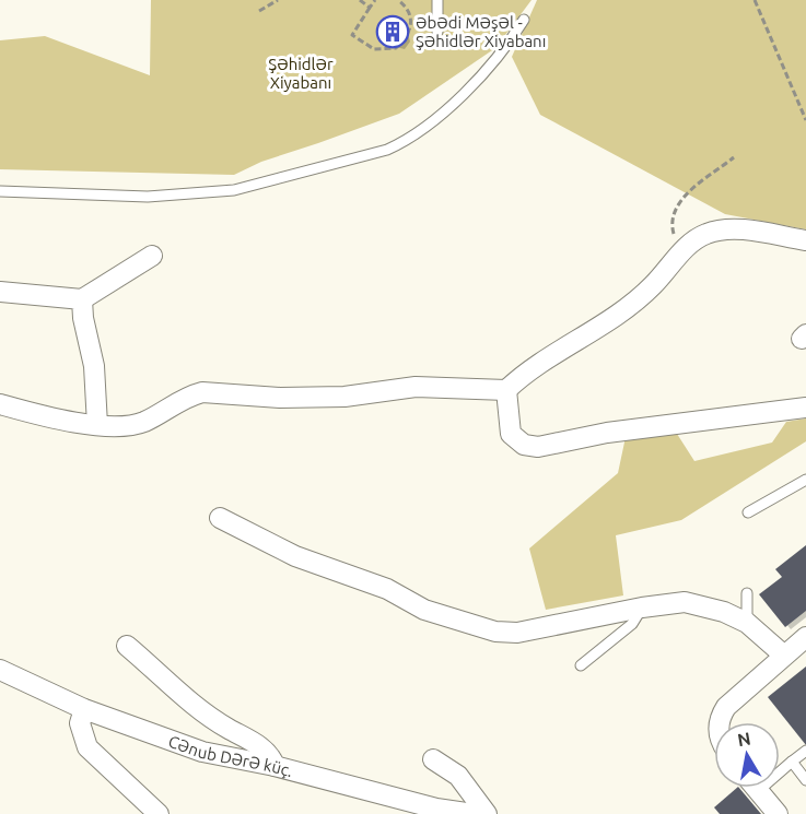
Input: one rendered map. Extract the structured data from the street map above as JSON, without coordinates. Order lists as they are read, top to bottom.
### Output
{
  "streets": {
    "street": ["Cənub Dərə küç."]
  },
  "parks": ["Şəhidlər Xiyabanı"],
  "places": {
    "building": ["Əbədi Məşəl - Şəhidlər Xiyabanı"]
  },
  "north": "top"
}
